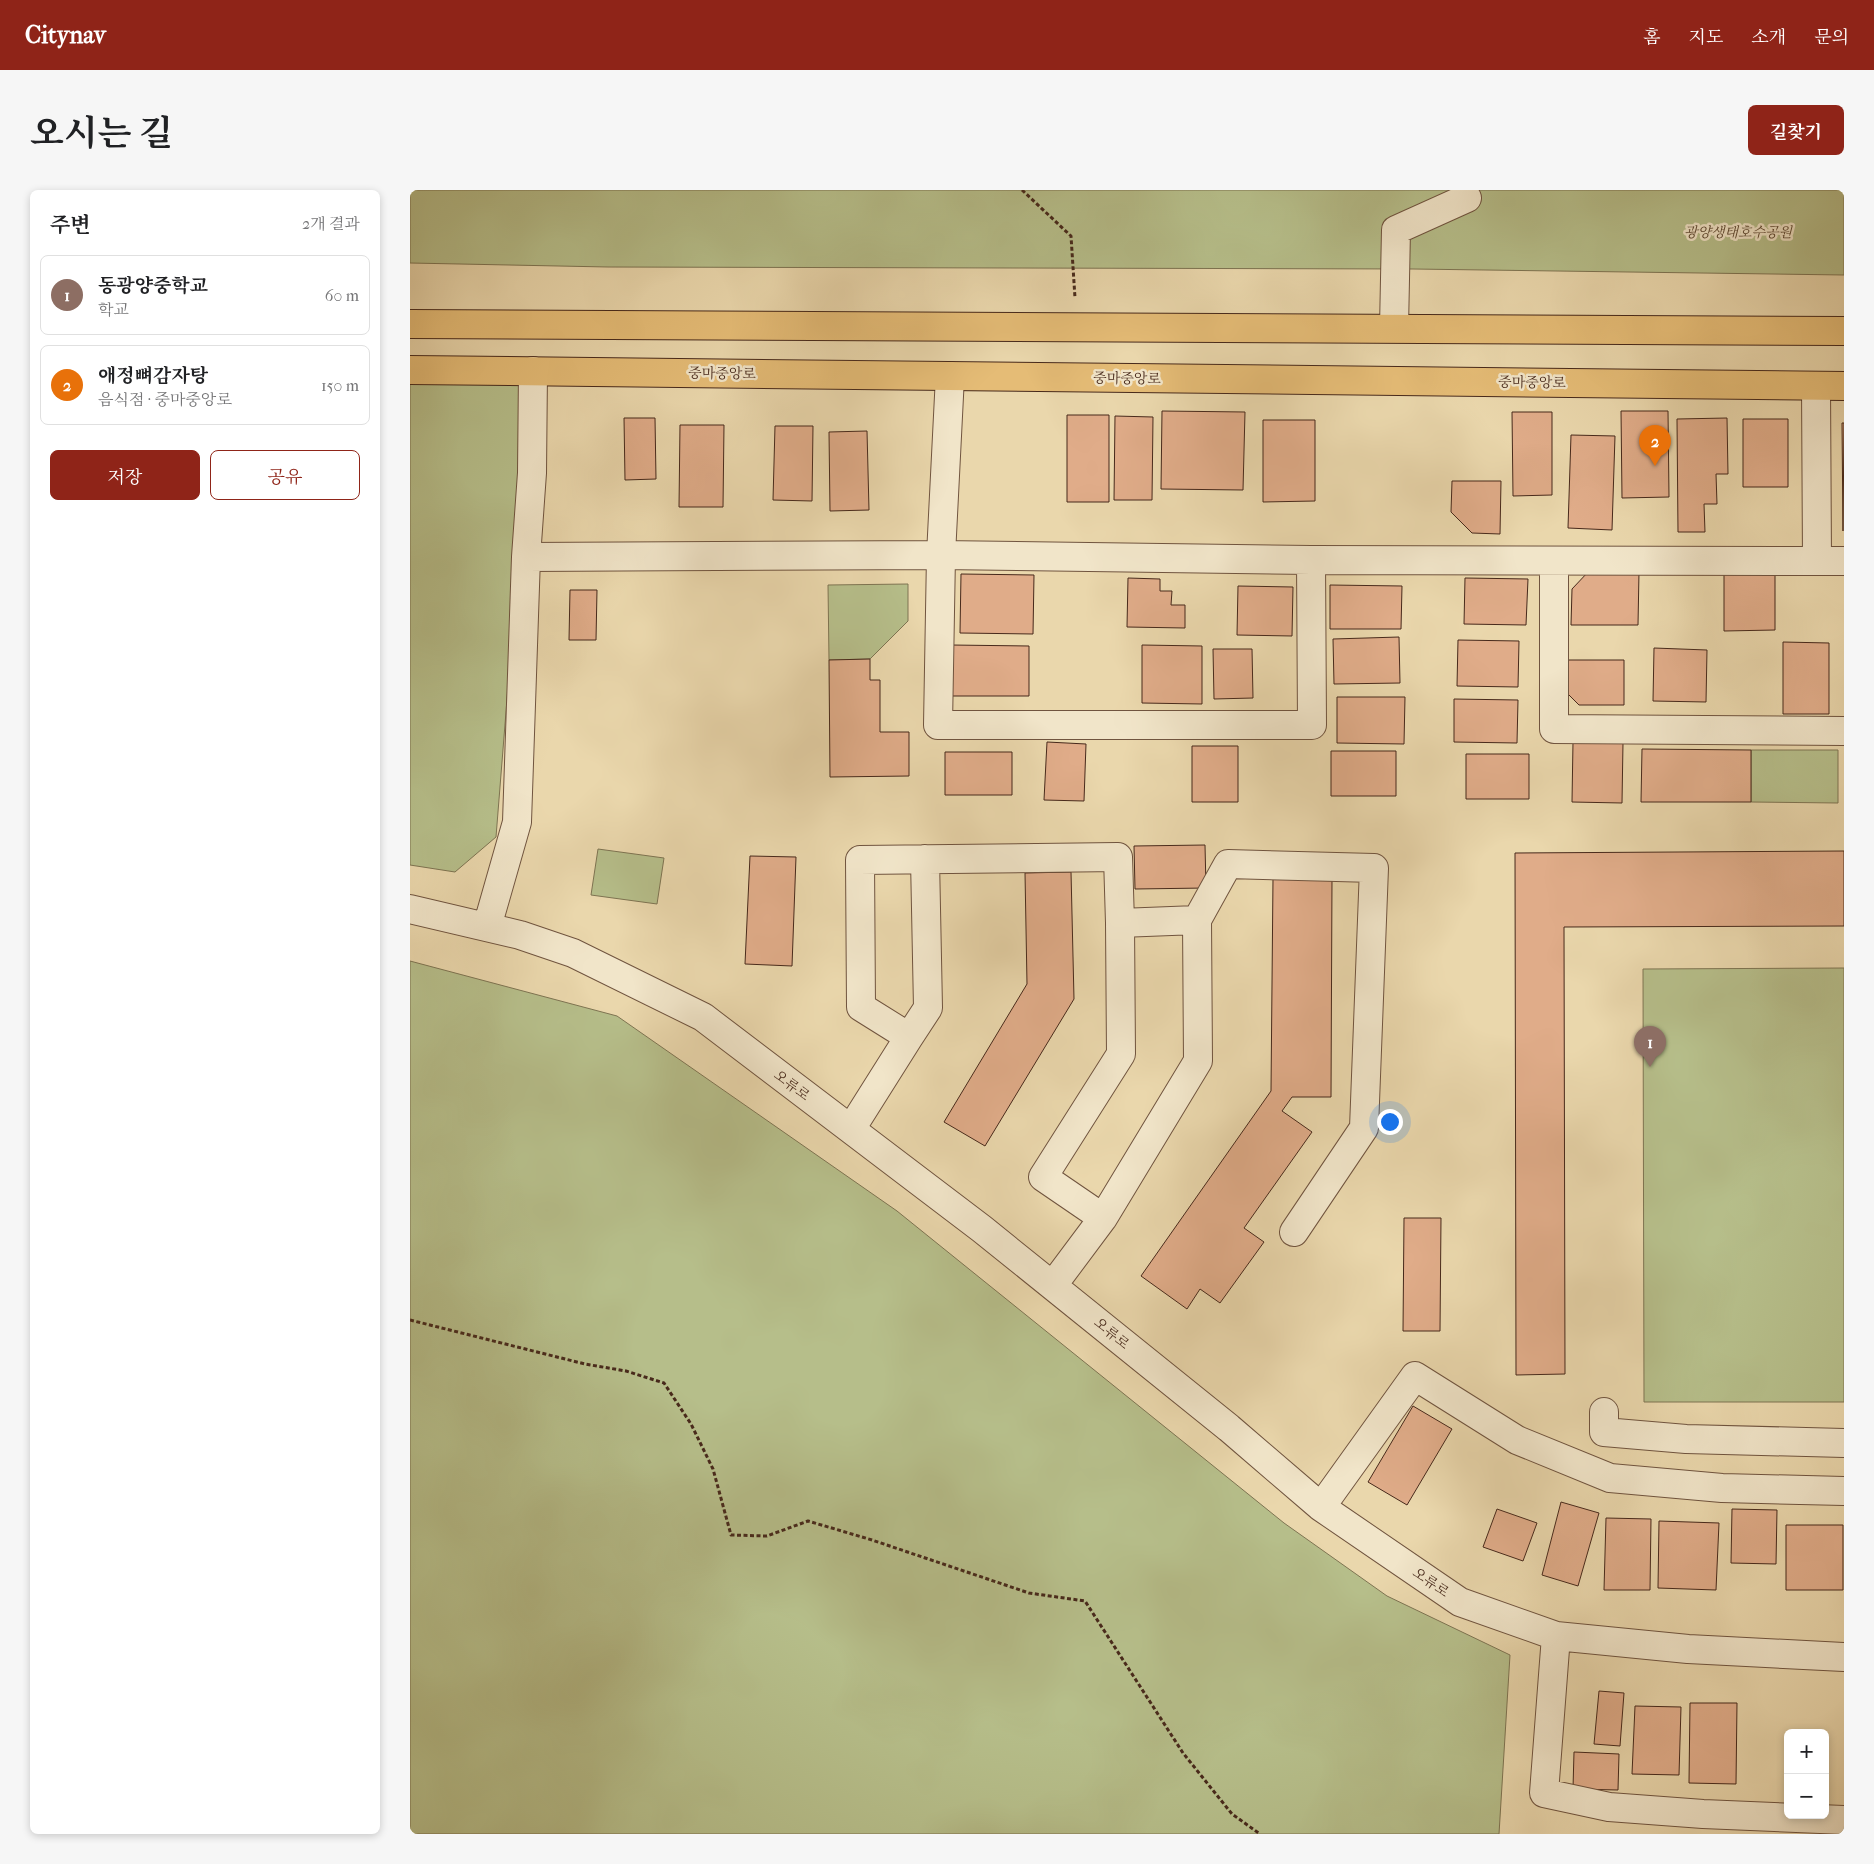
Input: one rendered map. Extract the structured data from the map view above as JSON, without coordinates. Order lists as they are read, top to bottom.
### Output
{
  "streets": {
    "main road": ["중마중앙로"],
    "street": ["오류로"]
  },
  "parks": ["광양생태호수공원"],
  "page": {
    "header": "Citynav",
    "nav": [
      "홈",
      "지도",
      "소개",
      "문의"
    ],
    "title": "오시는 길",
    "buttons": [
      "길찾기",
      ["저장", "공유"]
    ],
    "heading": ["주변", "2개 결과"],
    "list": [
      {
        "mark": "1",
        "name": "동광양중학교",
        "note": "학교",
        "value": "60 m"
      },
      {
        "mark": "2",
        "name": "애정뼈감자탕",
        "note": "음식점 · 중마중앙로",
        "value": "150 m"
      }
    ],
    "pins": ["2", "1"],
    "map_buttons": ["+", "−"]
  }
}
